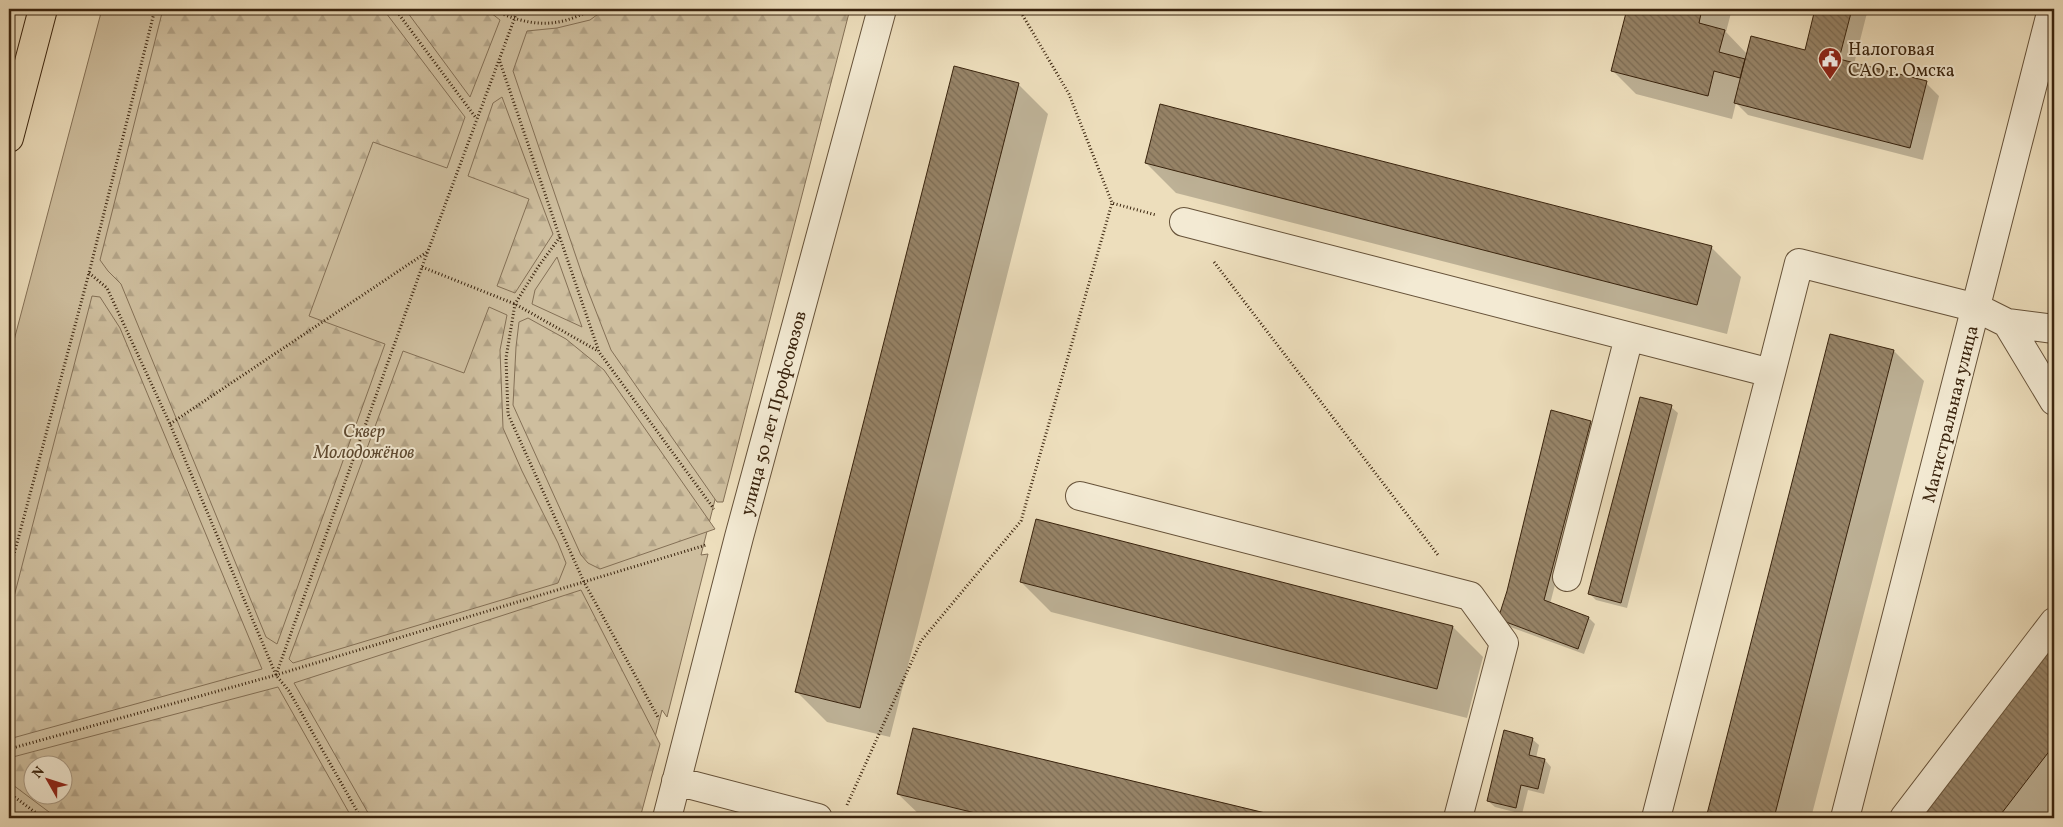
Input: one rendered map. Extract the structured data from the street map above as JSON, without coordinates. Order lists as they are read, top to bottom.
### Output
{
  "streets": {
    "street": ["улица 50 лет Профсоюзов", "Магистральная улица"]
  },
  "parks": ["Сквер Молодожёнов"],
  "places": {
    "public building": ["Налоговая САО г. Омска"]
  },
  "north": "top left"
}
